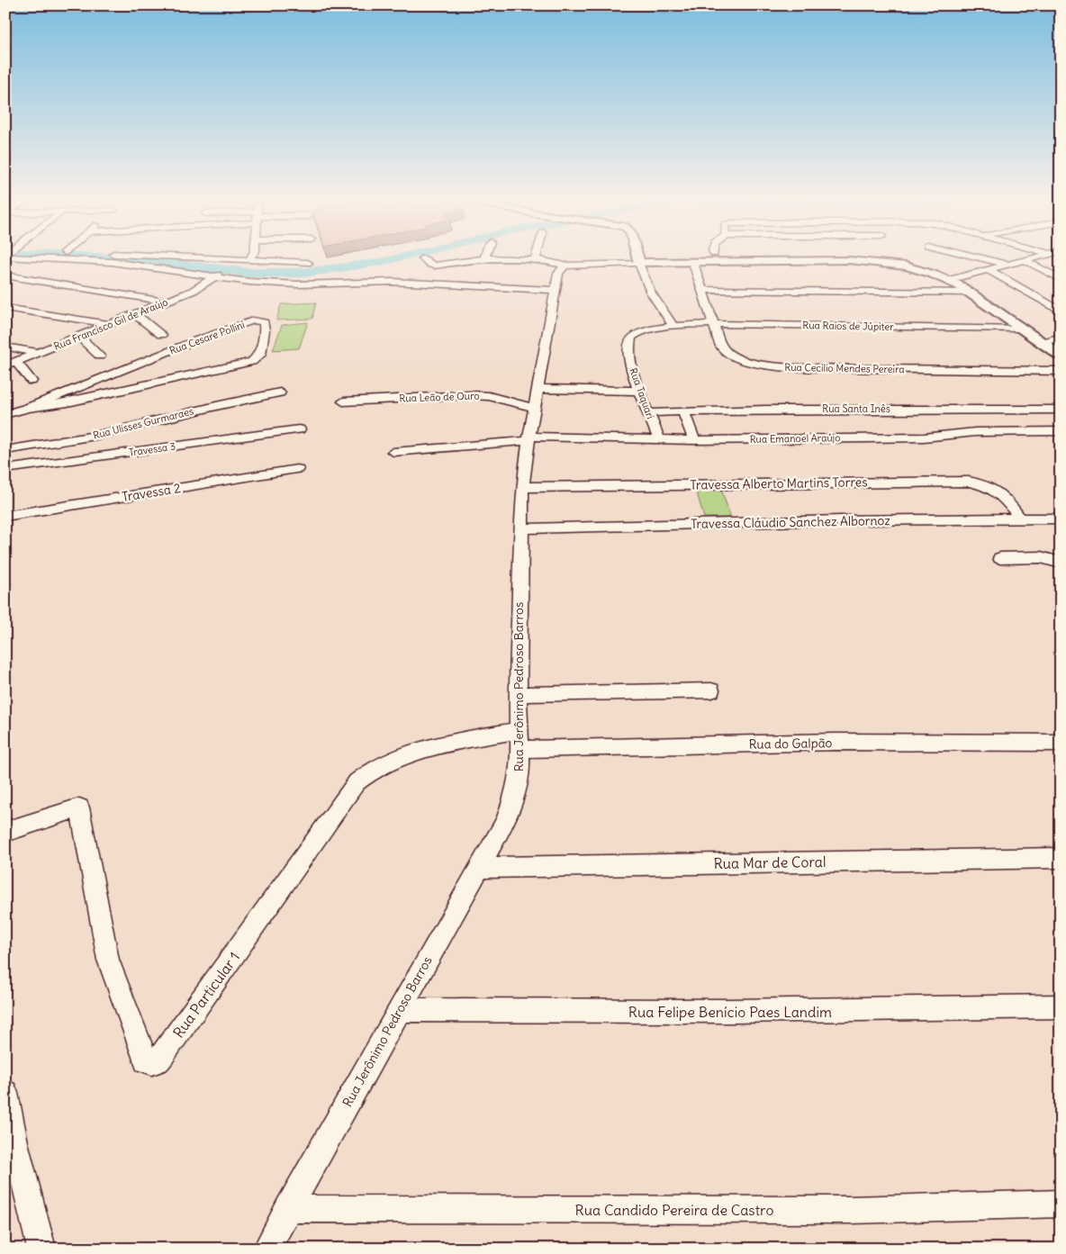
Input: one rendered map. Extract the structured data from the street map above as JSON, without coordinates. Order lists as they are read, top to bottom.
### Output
{
  "streets": {
    "street": [
      "Rua Francisco Gil de Araújo",
      "Rua Raios de Júpiter",
      "Rua Cesare Pollini",
      "Rua Cecílio Mendes Pereira",
      "Rua Taquari",
      "Rua Leão de Ouro",
      "Rua Santa Inês",
      "Rua Ulisses Gurmaraes",
      "Rua Emanoel Araújo",
      "Travessa 3",
      "Travessa Alberto Martins Torres",
      "Travessa 2",
      "Travessa Cláudio Sanchez Albornoz",
      "Rua Jerônimo Pedroso Barros",
      "Rua do Galpão",
      "Rua Mar de Coral",
      "Rua Particular 1",
      "Rua Felipe Benício Paes Landim",
      "Rua Candido Pereira de Castro"
    ]
  },
  "crossings": [
    ["Rua Raios de Júpiter", "Rua Cecílio Mendes Pereira"],
    ["Rua Raios de Júpiter", "Rua Taquari"],
    ["Rua Taquari", "Rua Santa Inês"],
    ["Rua Taquari", "Rua Emanoel Araújo"],
    ["Rua Leão de Ouro", "Rua Jerônimo Pedroso Barros"],
    ["Rua Emanoel Araújo", "Rua Jerônimo Pedroso Barros"],
    ["Travessa Alberto Martins Torres", "Travessa Cláudio Sanchez Albornoz"],
    ["Travessa Alberto Martins Torres", "Rua Jerônimo Pedroso Barros"],
    ["Travessa Cláudio Sanchez Albornoz", "Rua Jerônimo Pedroso Barros"],
    ["Rua Jerônimo Pedroso Barros", "Rua do Galpão"],
    ["Rua Jerônimo Pedroso Barros", "Rua Mar de Coral"],
    ["Rua Jerônimo Pedroso Barros", "Rua Particular 1"],
    ["Rua Jerônimo Pedroso Barros", "Rua Felipe Benício Paes Landim"],
    ["Rua Jerônimo Pedroso Barros", "Rua Candido Pereira de Castro"],
    ["Rua do Galpão", "Rua Particular 1"]
  ]
}
